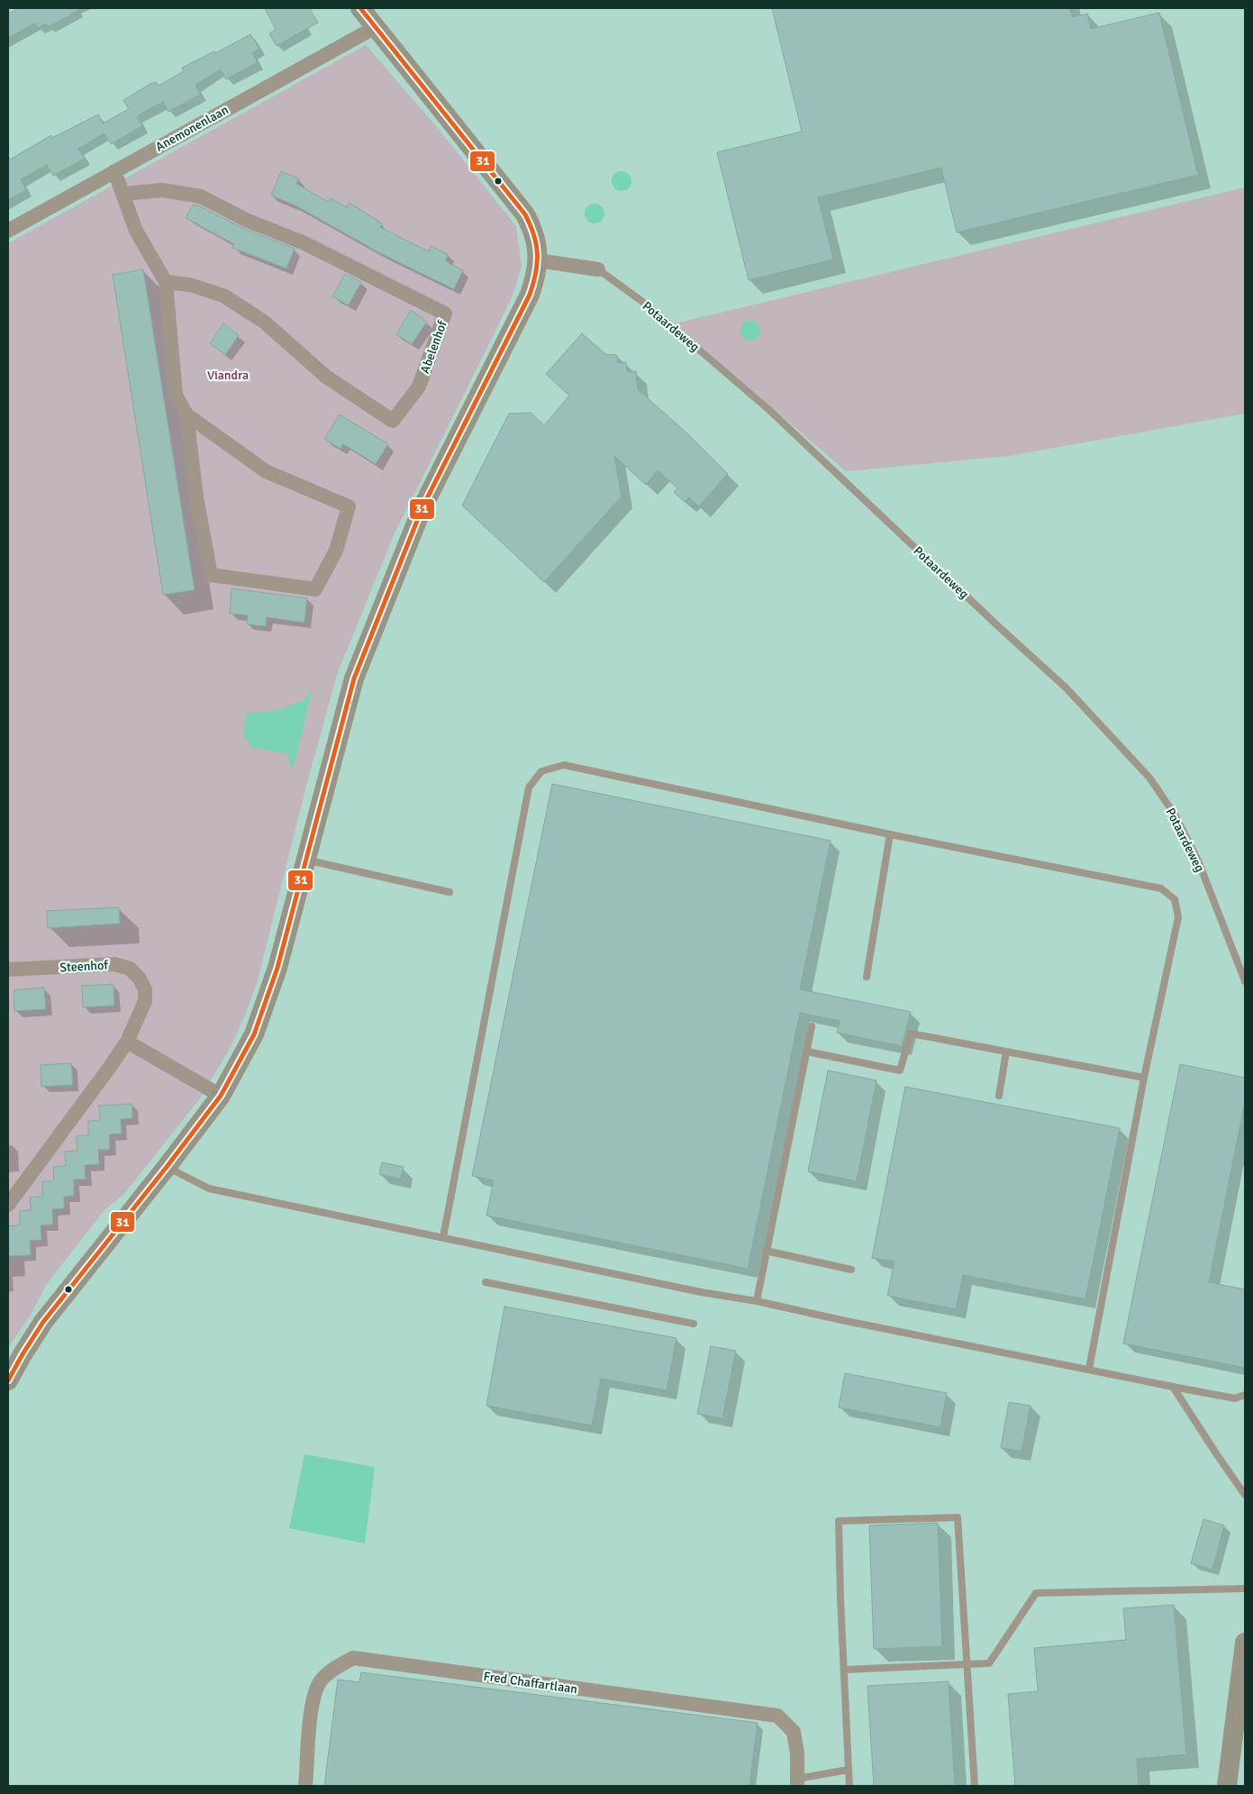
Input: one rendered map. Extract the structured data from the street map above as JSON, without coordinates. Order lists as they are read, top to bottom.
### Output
{
  "streets": {
    "street": [
      "Anemonenlaan",
      "Potaardeweg",
      "Abelenhof",
      "Steenhof",
      "Fred Chaffartlaan"
    ]
  },
  "parks": ["Viandra"],
  "lines": ["transit line 31"]
}
